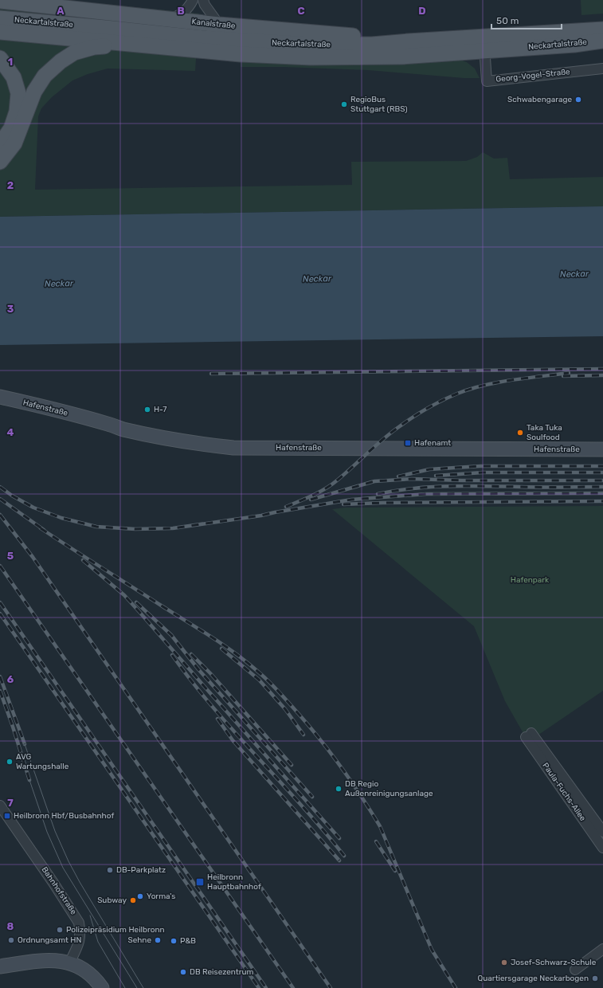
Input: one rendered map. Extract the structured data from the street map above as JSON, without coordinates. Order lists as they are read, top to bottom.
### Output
{
  "streets": {
    "main road": ["Neckartalstraße", "Kanalstraße", "Hafenstraße"],
    "street": ["Georg-Vogel-Straße", "Paula-Fuchs-Allee", "Bahnhofstraße"]
  },
  "crossings": [
    ["Neckartalstraße", "Kanalstraße"],
    ["Neckartalstraße", "Georg-Vogel-Straße"]
  ],
  "water": ["Neckar"],
  "parks": ["Hafenpark"],
  "places": {
    "other": [
      "Schwabengarage",
      "RegioBus Stuttgart (RBS)",
      "H-7",
      "Taka Tuka Soulfood",
      "AVG Wartungshalle",
      "DB Regio Außenreinigungsanlage",
      "DB-Parkplatz",
      "Yorma's",
      "Subway",
      "Polizeipräsidium Heilbronn",
      "Ordnungsamt HN",
      "Sehne",
      "P&B",
      "Josef-Schwarz-Schule",
      "DB Reisezentrum",
      "Quartiersgarage Neckarbogen"
    ],
    "transit": ["Hafenamt", "Heilbronn Hbf/Busbahnhof", "Heilbronn Hauptbahnhof"]
  },
  "scale_bar": "50 m",
  "grid": {
    "columns": [
      "A",
      "B",
      "C",
      "D"
    ],
    "rows": [
      "1",
      "2",
      "3",
      "4",
      "5",
      "6",
      "7",
      "8"
    ]
  }
}
